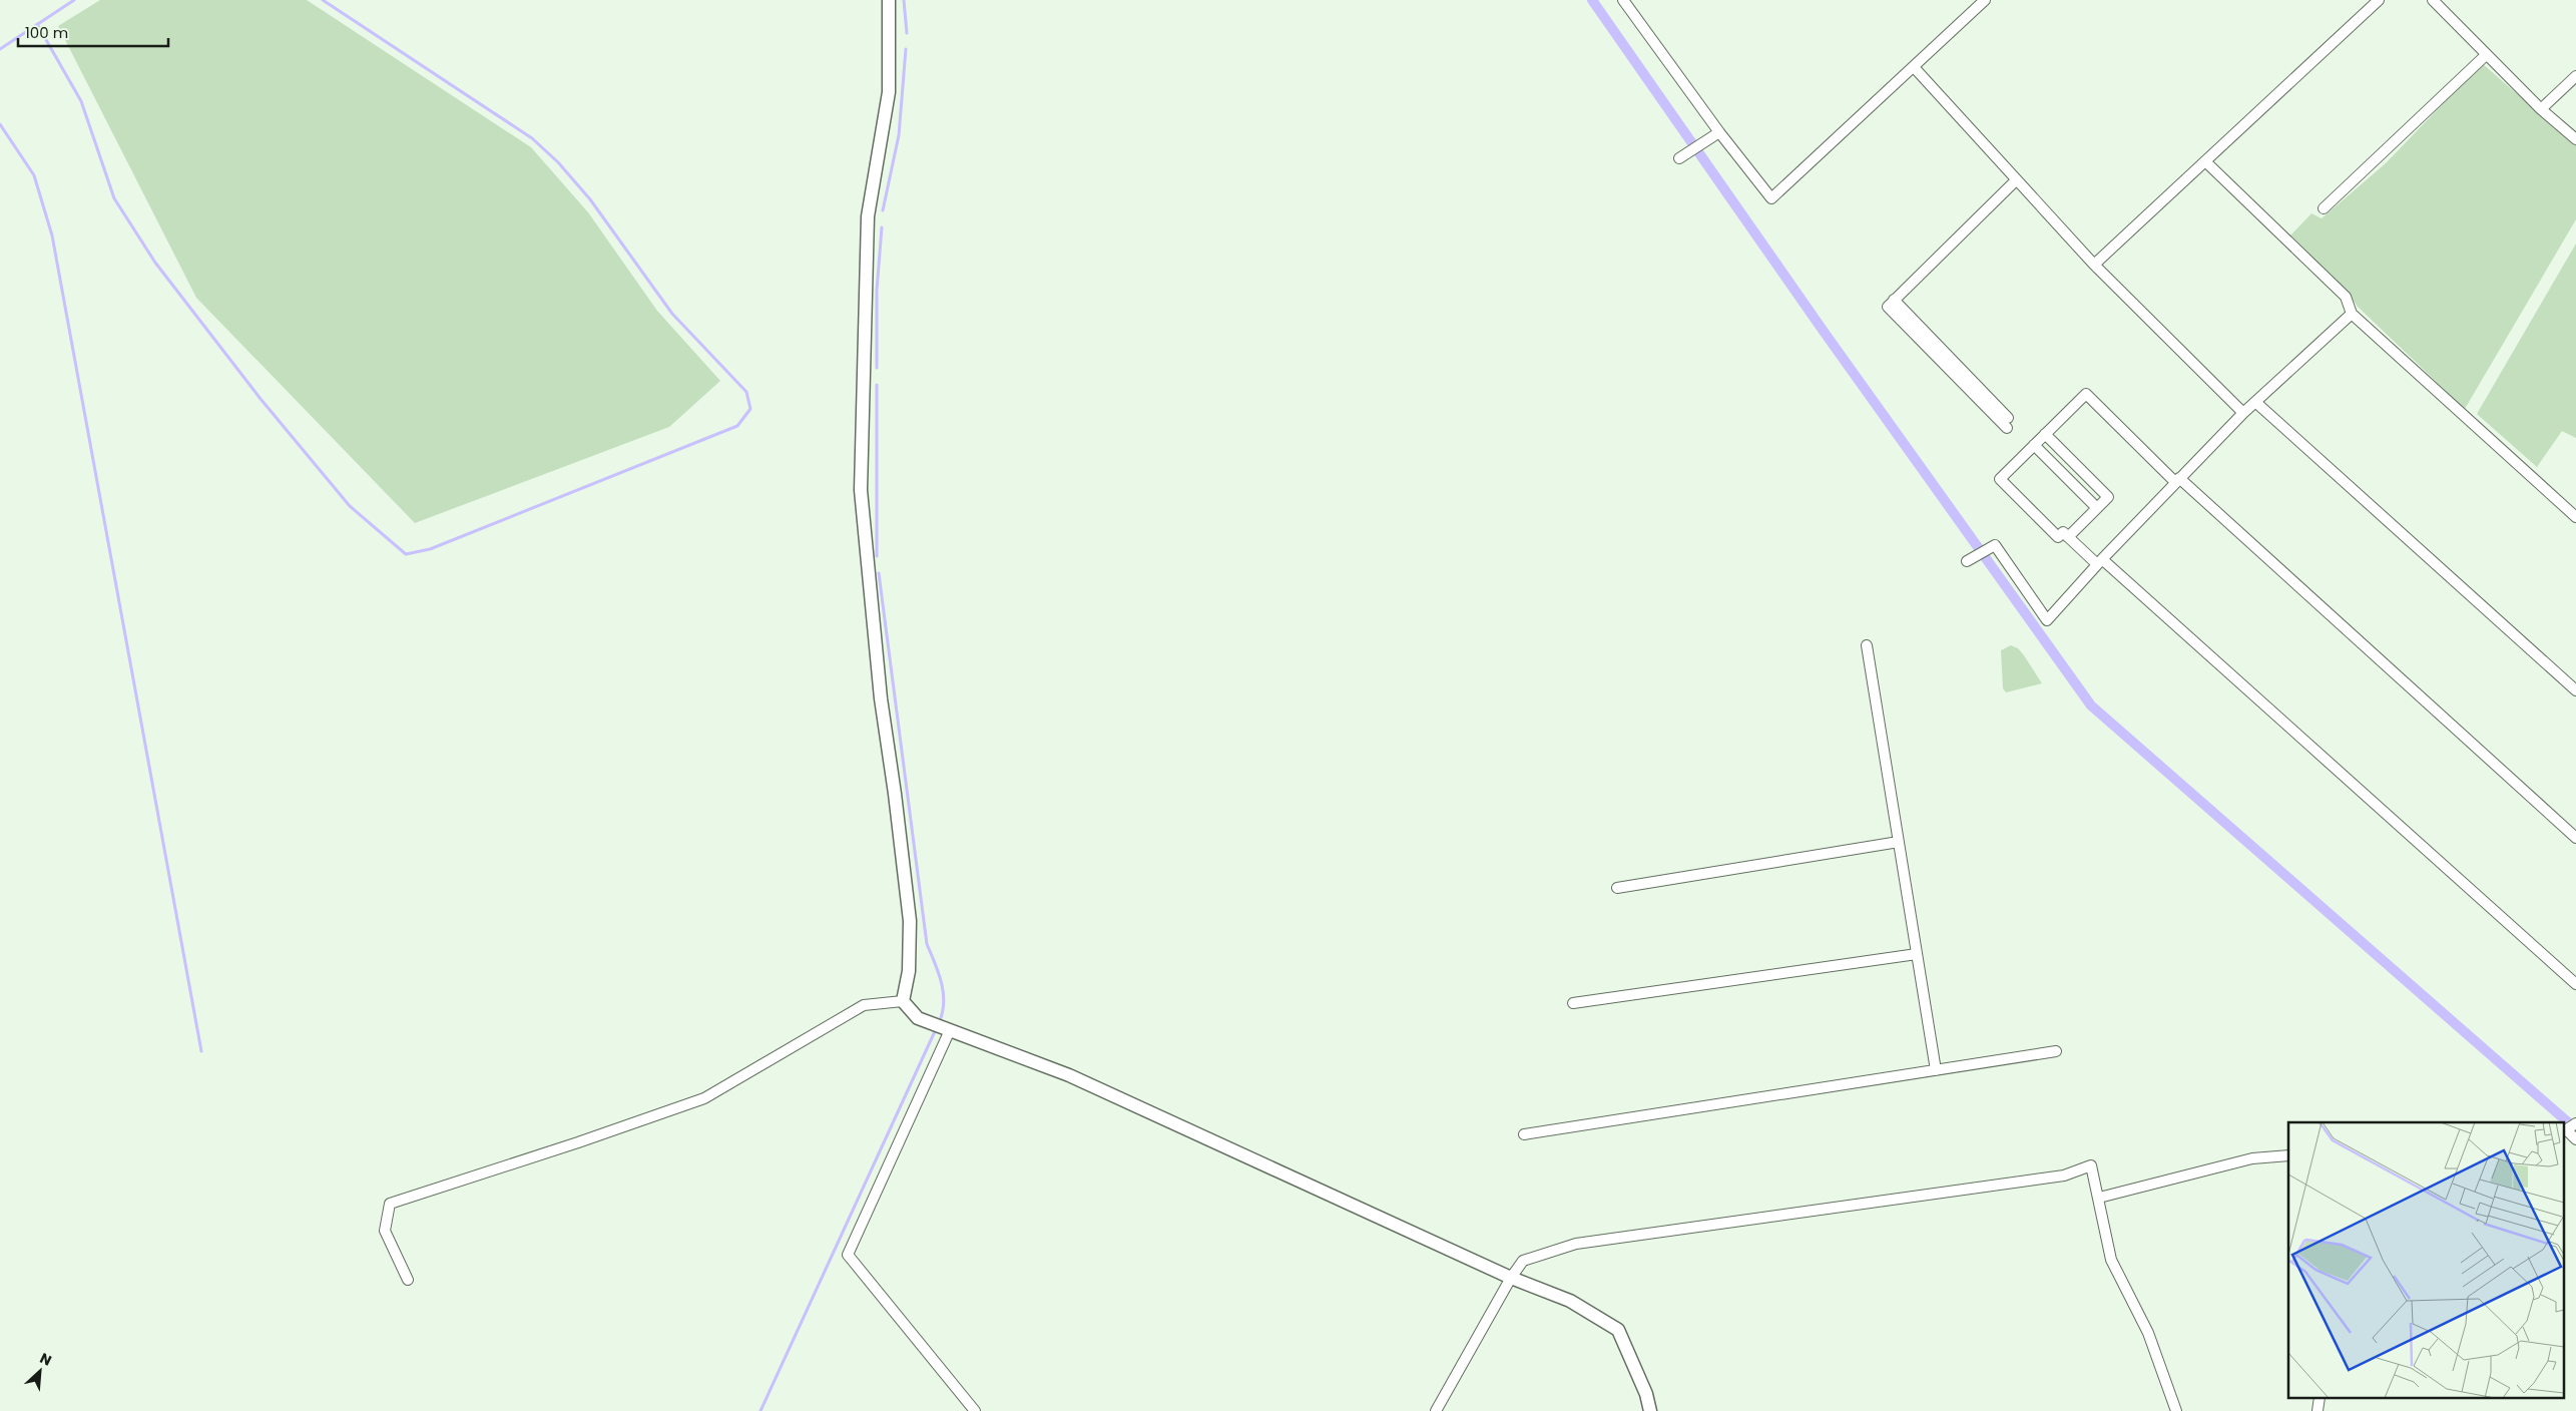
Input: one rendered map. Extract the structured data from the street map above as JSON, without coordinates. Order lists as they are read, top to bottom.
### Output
{
  "scale_bar": "100 m",
  "north": "top right"
}
